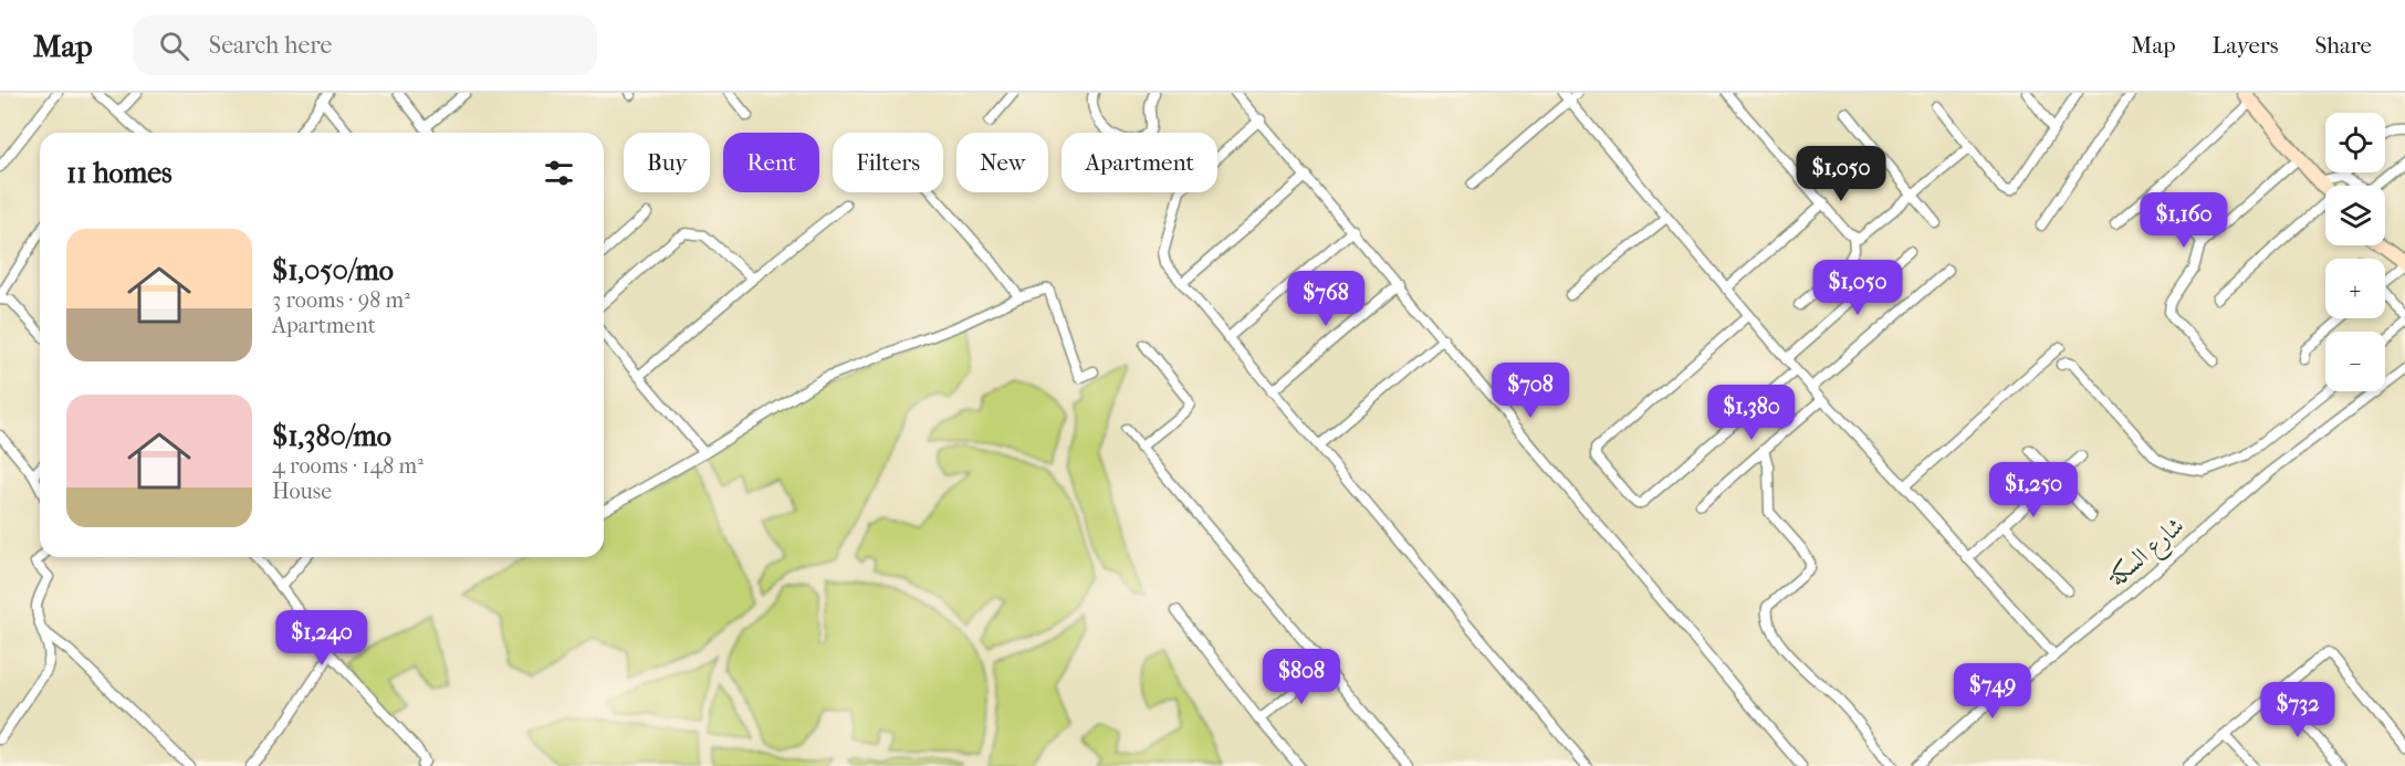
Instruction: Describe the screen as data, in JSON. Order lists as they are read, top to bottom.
{
  "streets": {
    "street": ["شارع السكة"]
  },
  "page": {
    "header": "Map",
    "search": "Search here",
    "nav": ["Map", "Layers", "Share"],
    "map_buttons": ["+", "−"],
    "chip": [
      "Buy",
      "Rent",
      "Filters",
      "New",
      "Apartment"
    ],
    "heading": "11 homes",
    "price": [
      "$1,050",
      "$1,160",
      "$1,050",
      "$768",
      "$708",
      "$1,380",
      "$1,250",
      "$1,240",
      "$808",
      "$749",
      "$732"
    ],
    "list": [
      {
        "name": "$1,050/mo",
        "note": "3 rooms · 98 m² · Apartment"
      },
      {
        "name": "$1,380/mo",
        "note": "4 rooms · 148 m² · House"
      }
    ]
  }
}
